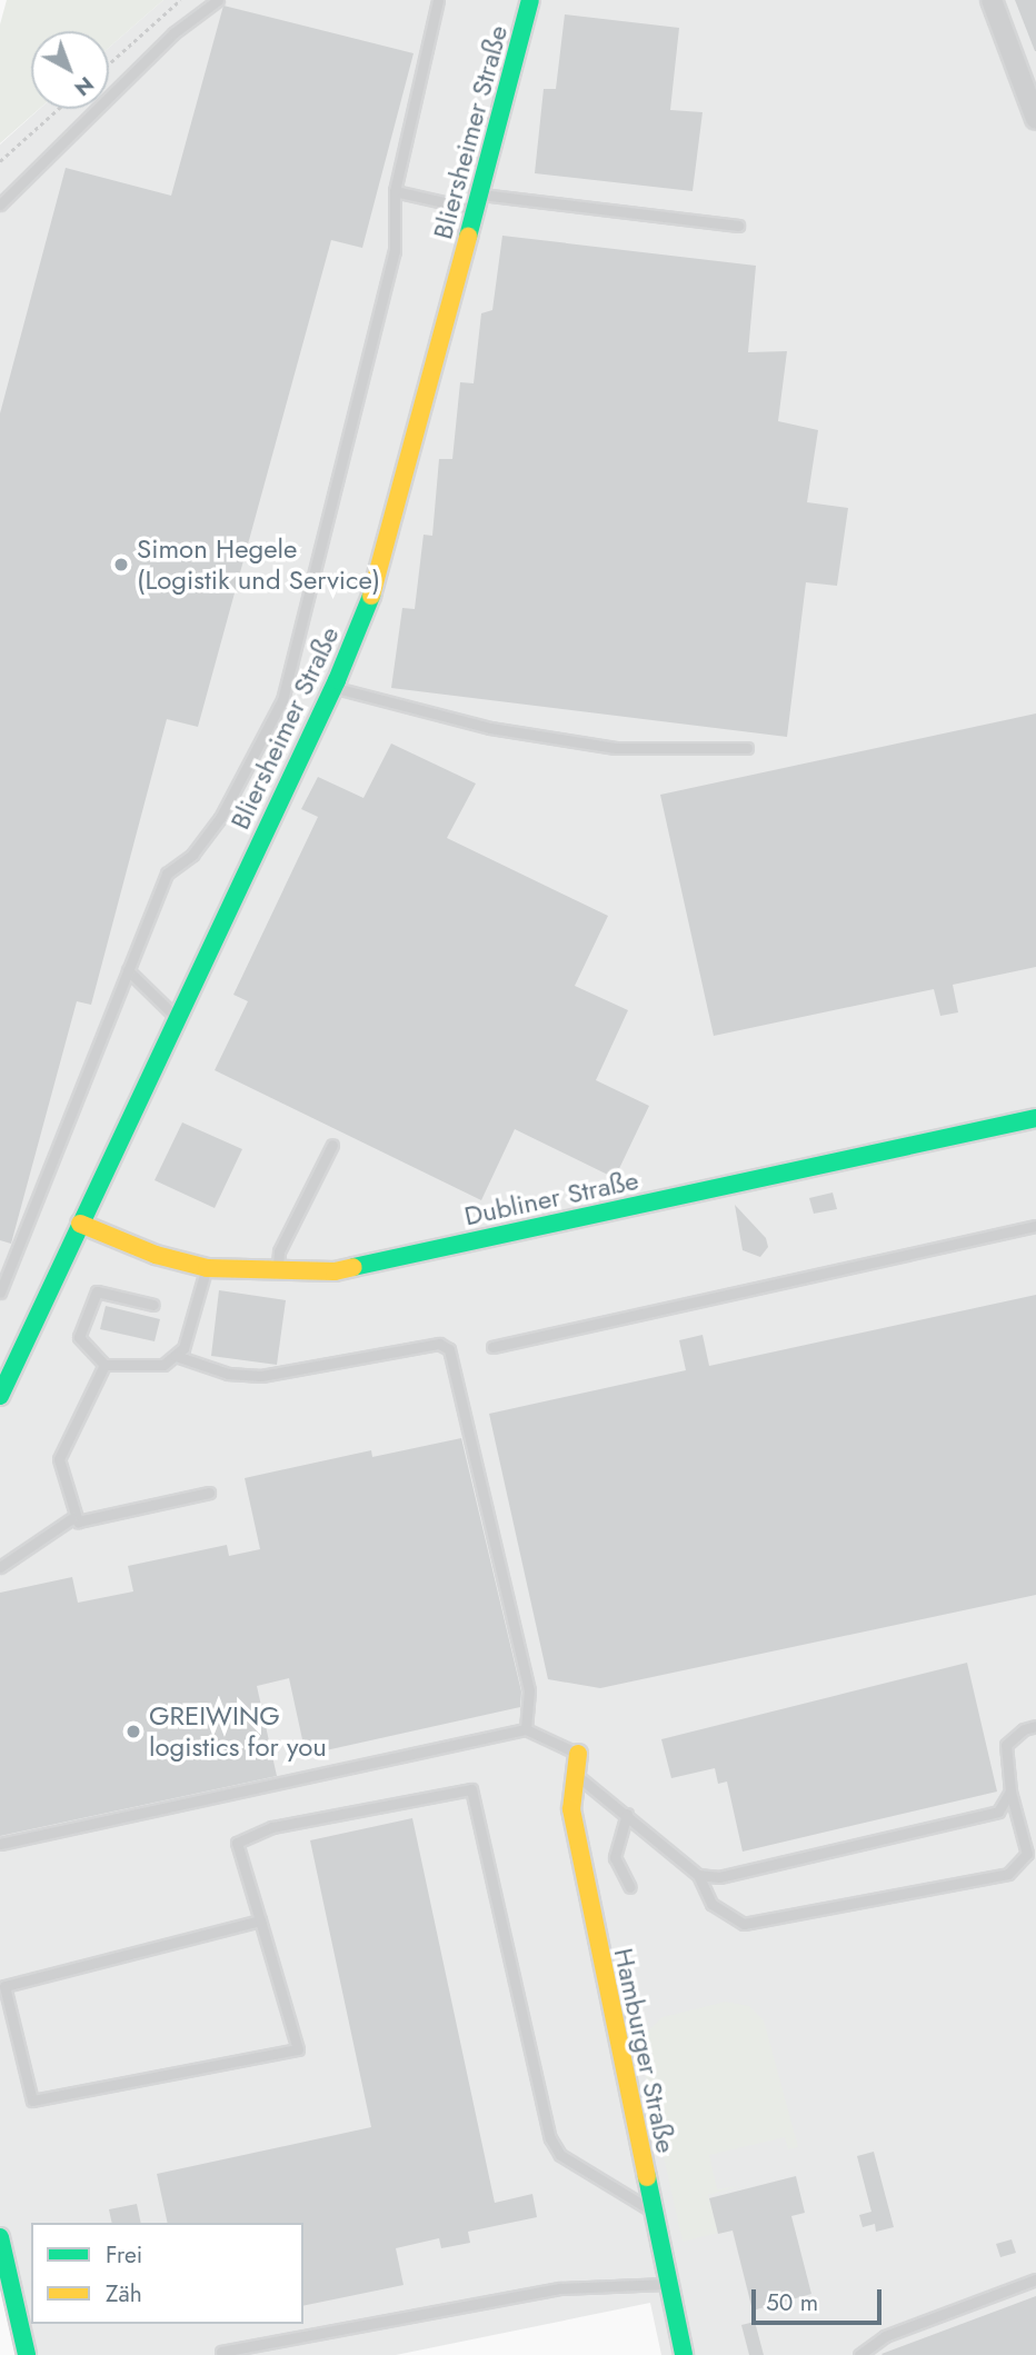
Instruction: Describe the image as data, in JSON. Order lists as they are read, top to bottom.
{
  "streets": {
    "street": ["Bliersheimer Straße", "Dubliner Straße", "Hamburger Straße"]
  },
  "crossings": [
    ["Bliersheimer Straße", "Dubliner Straße"]
  ],
  "places": ["Simon Hegele (Logistik und Service)", "GREIWING logistics for you"],
  "legend": ["Frei", "Zäh"],
  "scale_bar": "50 m",
  "north": "bottom right"
}
